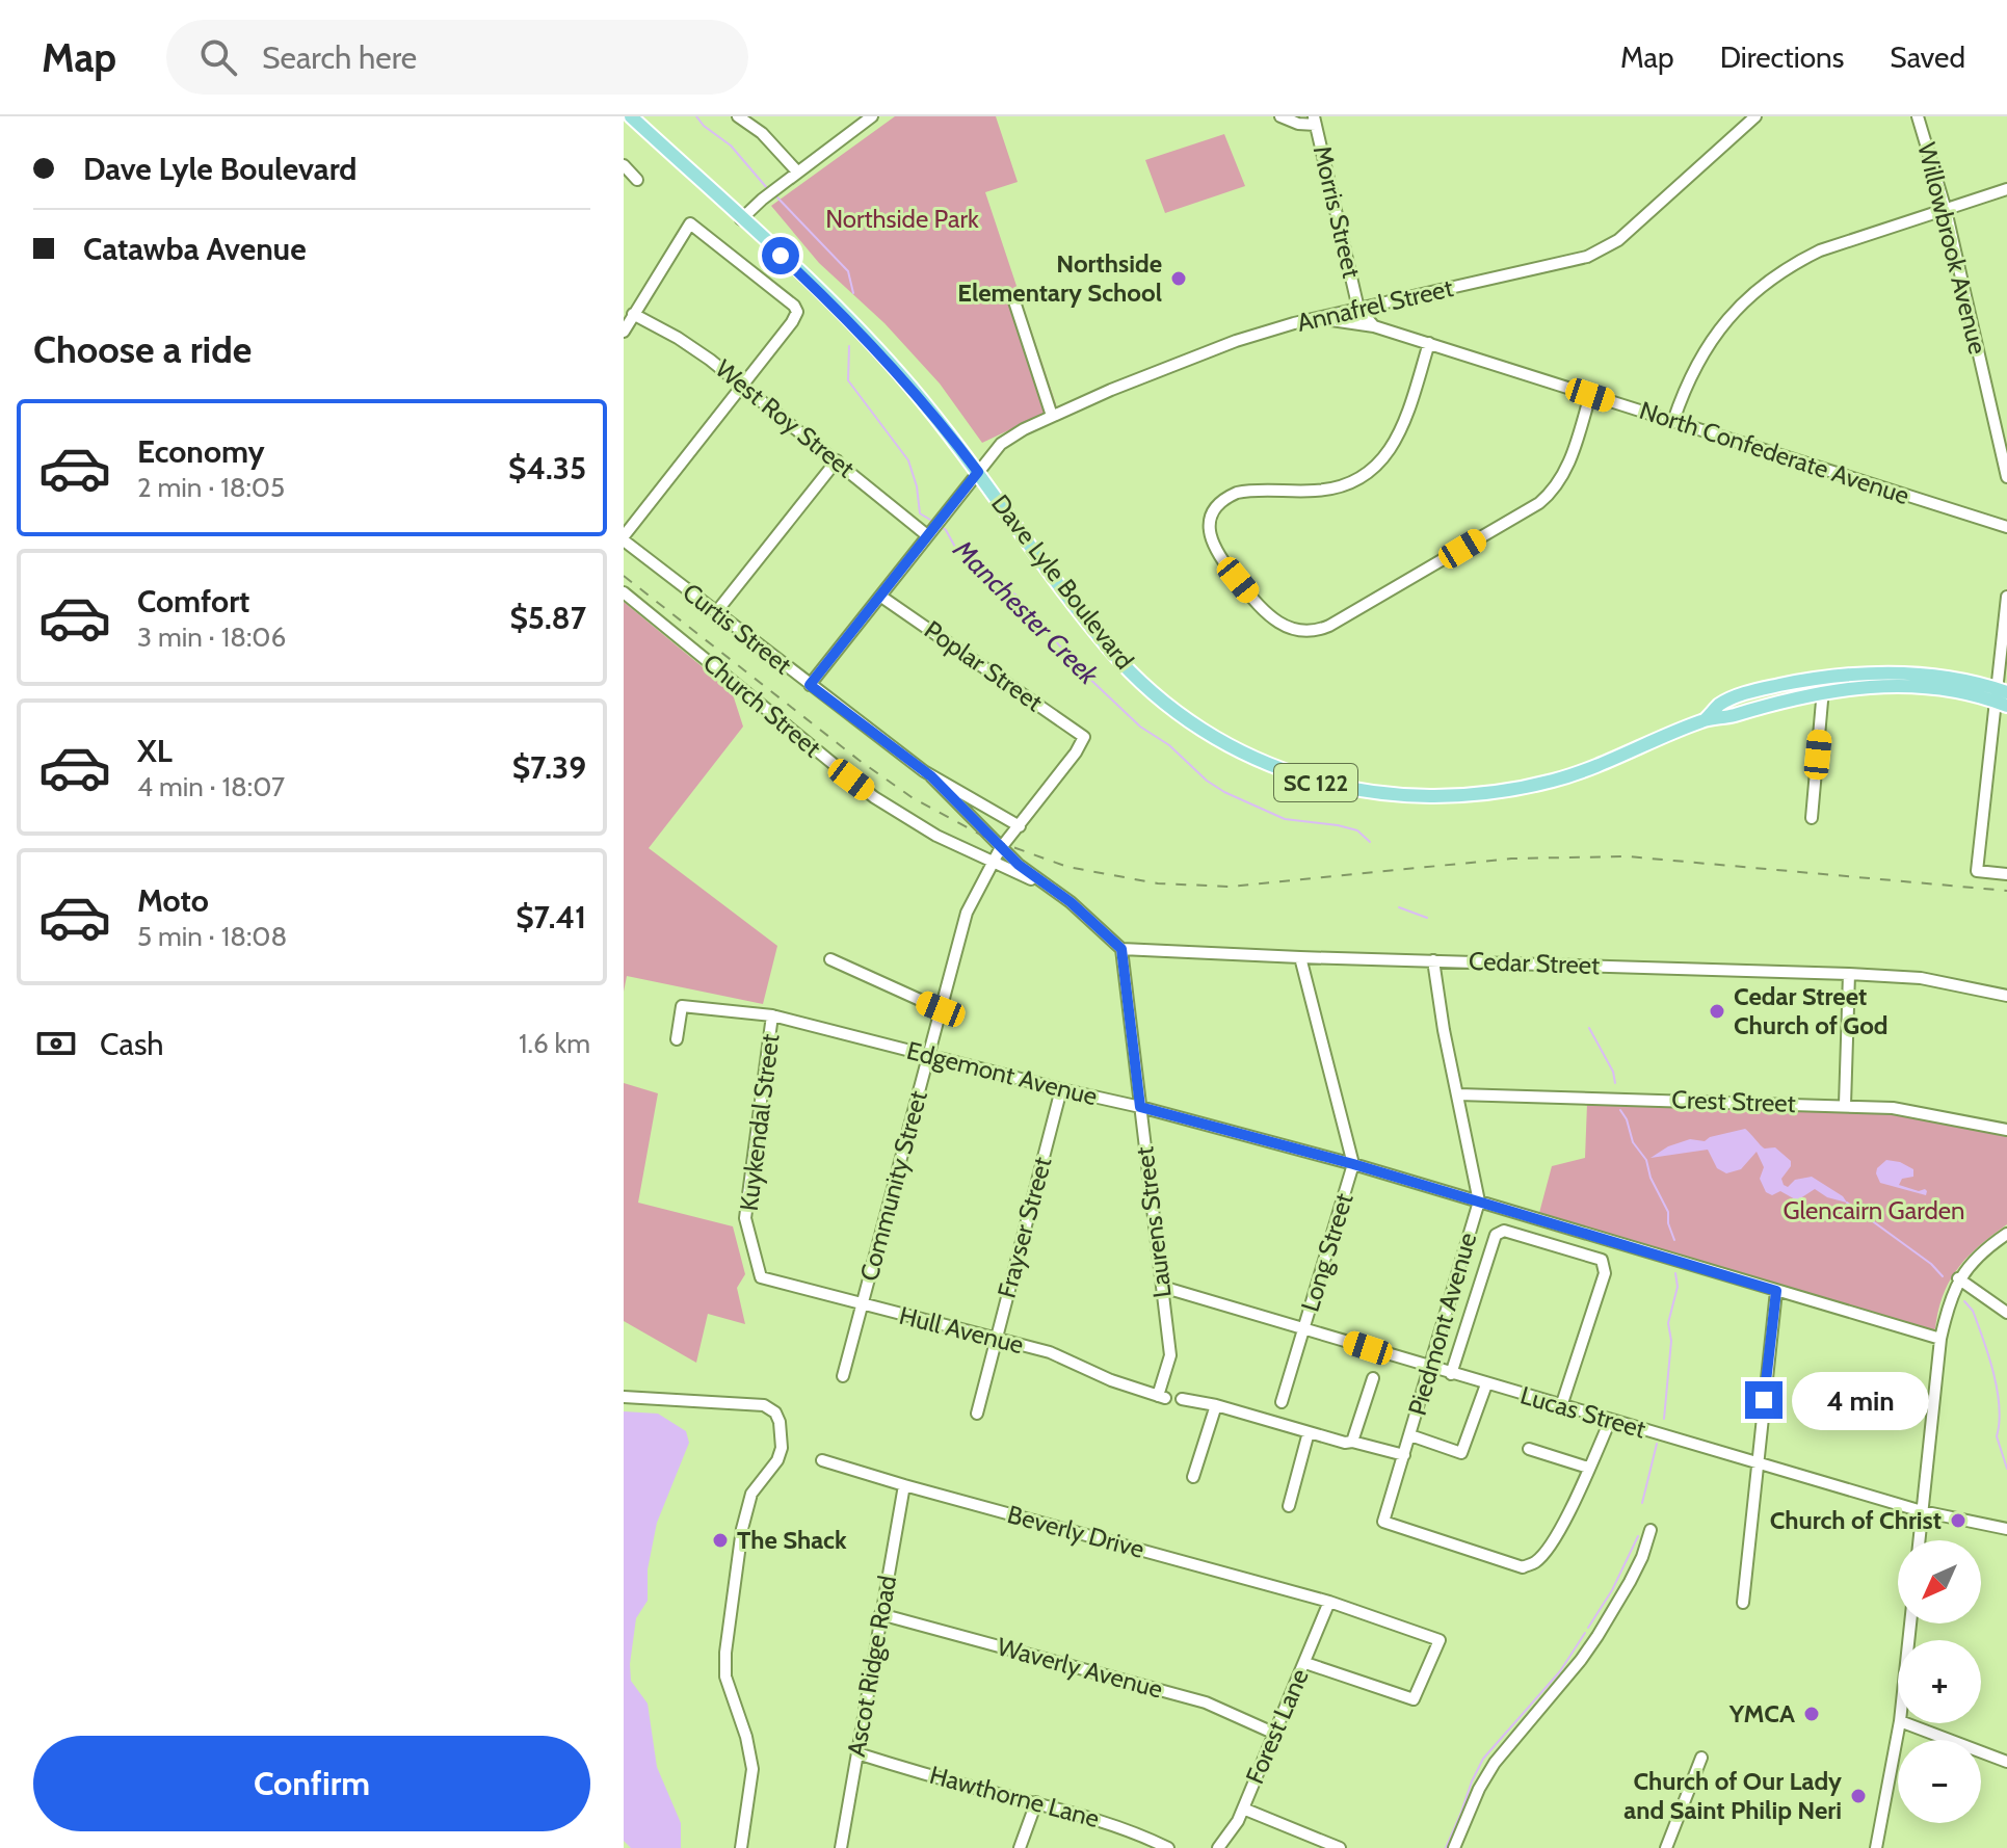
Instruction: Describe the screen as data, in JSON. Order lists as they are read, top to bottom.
{
  "streets": {
    "main road": ["Dave Lyle Boulevard", "SC 122"],
    "street": [
      "Morris Street",
      "Willowbrook Avenue",
      "Annafrel Street",
      "West Roy Street",
      "North Confederate Avenue",
      "Curtis Street",
      "Poplar Street",
      "Church Street",
      "Cedar Street",
      "Edgemont Avenue",
      "Crest Street",
      "Kuykendal Street",
      "Community Street",
      "Laurens Street",
      "Frayser Street",
      "Long Street",
      "Piedmont Avenue",
      "Hull Avenue",
      "Lucas Street",
      "Beverly Drive",
      "Ascot Ridge Road",
      "Waverly Avenue",
      "Forest Lane",
      "Hawthorne Lane"
    ]
  },
  "crossings": [
    ["Morris Street", "Annafrel Street"],
    ["Annafrel Street", "West Roy Street"],
    ["Annafrel Street", "North Confederate Avenue"],
    ["Annafrel Street", "Dave Lyle Boulevard"],
    ["Annafrel Street", "Curtis Street"],
    ["Annafrel Street", "Poplar Street"],
    ["Curtis Street", "Cedar Street"],
    ["Curtis Street", "Community Street"],
    ["Curtis Street", "Laurens Street"],
    ["Poplar Street", "Community Street"],
    ["Church Street", "Community Street"],
    ["Cedar Street", "Laurens Street"],
    ["Cedar Street", "Long Street"],
    ["Cedar Street", "Piedmont Avenue"],
    ["Edgemont Avenue", "Kuykendal Street"],
    ["Edgemont Avenue", "Community Street"],
    ["Edgemont Avenue", "Laurens Street"],
    ["Edgemont Avenue", "Frayser Street"],
    ["Edgemont Avenue", "Long Street"],
    ["Edgemont Avenue", "Piedmont Avenue"],
    ["Crest Street", "Piedmont Avenue"],
    ["Kuykendal Street", "Hull Avenue"],
    ["Community Street", "Hull Avenue"],
    ["Laurens Street", "Hull Avenue"],
    ["Laurens Street", "Lucas Street"],
    ["Frayser Street", "Hull Avenue"],
    ["Long Street", "Lucas Street"],
    ["Piedmont Avenue", "Lucas Street"],
    ["Beverly Drive", "Ascot Ridge Road"],
    ["Beverly Drive", "Forest Lane"],
    ["Ascot Ridge Road", "Waverly Avenue"],
    ["Ascot Ridge Road", "Hawthorne Lane"],
    ["Waverly Avenue", "Forest Lane"]
  ],
  "water": ["Manchester Creek"],
  "parks": ["Northside Park", "Glencairn Garden"],
  "places": [
    "Northside Elementary School",
    "Cedar Street Church of God",
    "Church of Christ",
    "The Shack",
    "YMCA",
    "Church of Our Lady and Saint Philip Neri"
  ],
  "north": "bottom left",
  "page": {
    "header": "Map",
    "search": "Search here",
    "nav": ["Map", "Directions", "Saved"],
    "banner": ["Dave Lyle Boulevard", "Catawba Avenue"],
    "heading": "Choose a ride",
    "list": [
      {
        "name": "Economy",
        "note": "2 min · 18:05",
        "value": "$4.35"
      },
      {
        "name": "Comfort",
        "note": "3 min · 18:06",
        "value": "$5.87"
      },
      {
        "name": "XL",
        "note": "4 min · 18:07",
        "value": "$7.39"
      },
      {
        "name": "Moto",
        "note": "5 min · 18:08",
        "value": "$7.41"
      }
    ],
    "pay": ["Cash", "1.6 km"],
    "bubble": "4 min",
    "map_buttons": ["+", "−"],
    "buttons": "Confirm"
  }
}
